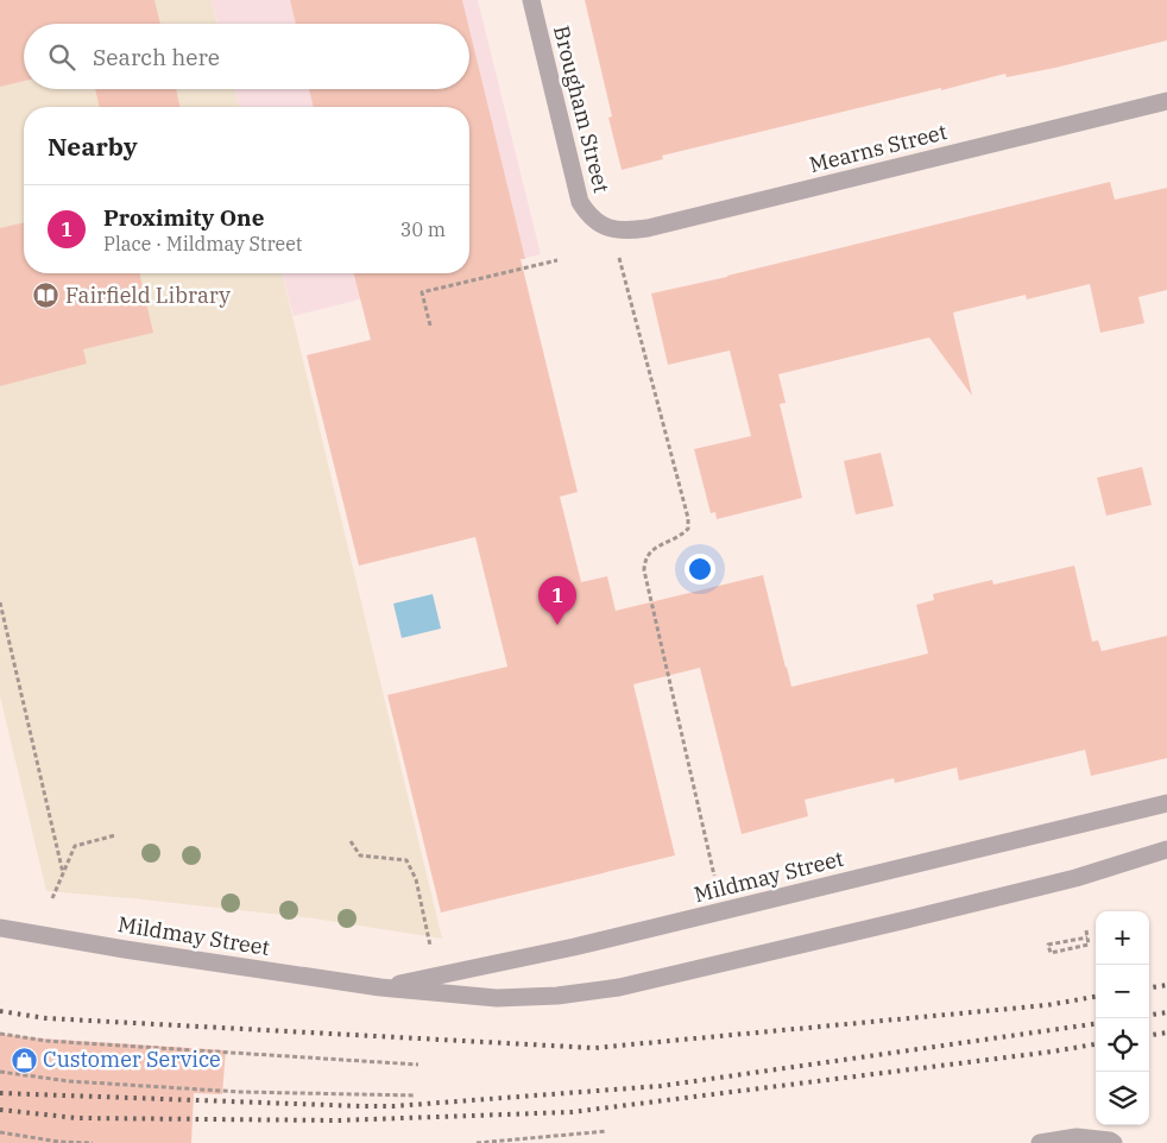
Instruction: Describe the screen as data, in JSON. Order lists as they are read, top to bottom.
{
  "streets": {
    "street": ["Brougham Street", "Mearns Street", "Mildmay Street"]
  },
  "crossings": [
    ["Brougham Street", "Mearns Street"]
  ],
  "places": {
    "library": ["Fairfield Library"],
    "shop": ["Customer Service"]
  },
  "page": {
    "search": "Search here",
    "heading": "Nearby",
    "list": [
      {
        "mark": "1",
        "name": "Proximity One",
        "note": "Place · Mildmay Street",
        "value": "30 m"
      }
    ],
    "pins": "1",
    "map_buttons": ["+", "−"]
  }
}
